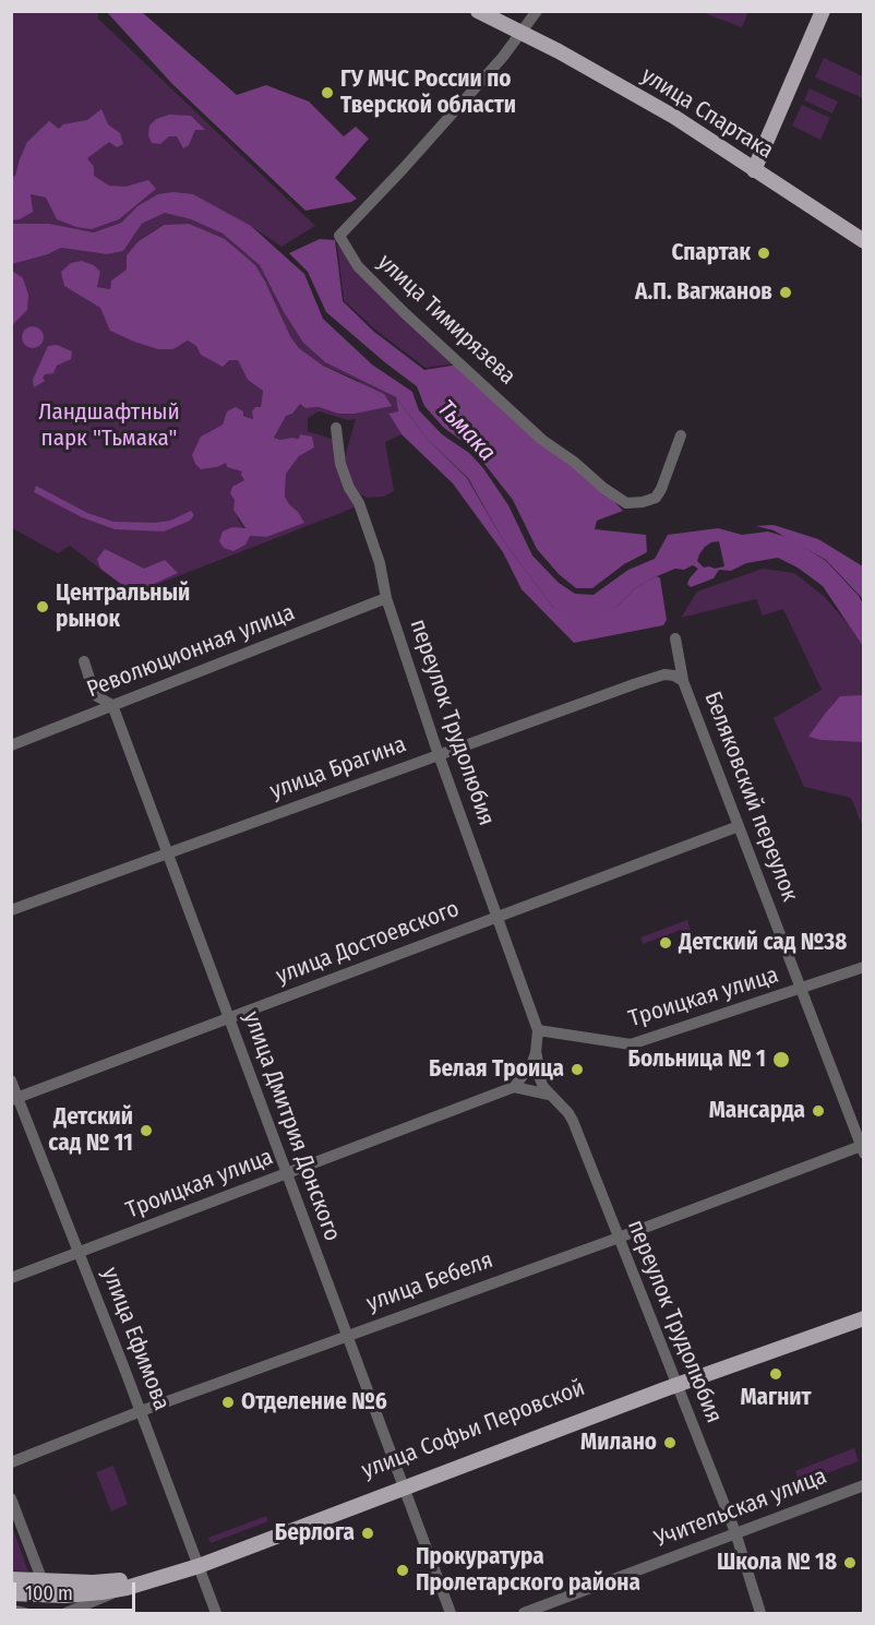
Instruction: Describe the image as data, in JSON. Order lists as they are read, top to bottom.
{
  "streets": {
    "main road": ["улица Спартака", "улица Софьи Перовской"],
    "street": [
      "улица Тимирязева",
      "Революционная улица",
      "переулок Трудолюбия",
      "улица Брагина",
      "Беляковский переулок",
      "улица Достоевского",
      "Троицкая улица",
      "улица Дмитрия Донского",
      "улица Бебеля",
      "улица Ефимова",
      "Учительская улица"
    ]
  },
  "crossings": [
    ["улица Спартака", "улица Тимирязева"],
    ["Революционная улица", "переулок Трудолюбия"],
    ["Революционная улица", "улица Дмитрия Донского"],
    ["переулок Трудолюбия", "улица Брагина"],
    ["переулок Трудолюбия", "улица Достоевского"],
    ["переулок Трудолюбия", "Троицкая улица"],
    ["переулок Трудолюбия", "улица Бебеля"],
    ["переулок Трудолюбия", "улица Софьи Перовской"],
    ["переулок Трудолюбия", "Учительская улица"],
    ["улица Брагина", "Беляковский переулок"],
    ["улица Брагина", "улица Дмитрия Донского"],
    ["Беляковский переулок", "улица Достоевского"],
    ["Беляковский переулок", "Троицкая улица"],
    ["Беляковский переулок", "улица Бебеля"],
    ["улица Достоевского", "улица Дмитрия Донского"],
    ["улица Достоевского", "улица Ефимова"],
    ["Троицкая улица", "улица Дмитрия Донского"],
    ["Троицкая улица", "улица Ефимова"],
    ["улица Дмитрия Донского", "улица Бебеля"],
    ["улица Дмитрия Донского", "улица Софьи Перовской"],
    ["улица Бебеля", "улица Ефимова"],
    ["улица Ефимова", "улица Софьи Перовской"]
  ],
  "water": ["Тьмака"],
  "parks": ["Ландшафтный парк \"Тьмака\""],
  "places": [
    "ГУ МЧС России по Тверской области",
    "Спартак",
    "А.П. Вагжанов",
    "Центральный рынок",
    "Детский сад №38",
    "Больница № 1",
    "Белая Троица",
    "Мансарда",
    "Детский сад № 11",
    "Магнит",
    "Отделение №6",
    "Милано",
    "Берлога",
    "Школа № 18",
    "Прокуратура Пролетарского района"
  ],
  "scale_bar": "100 m"
}
